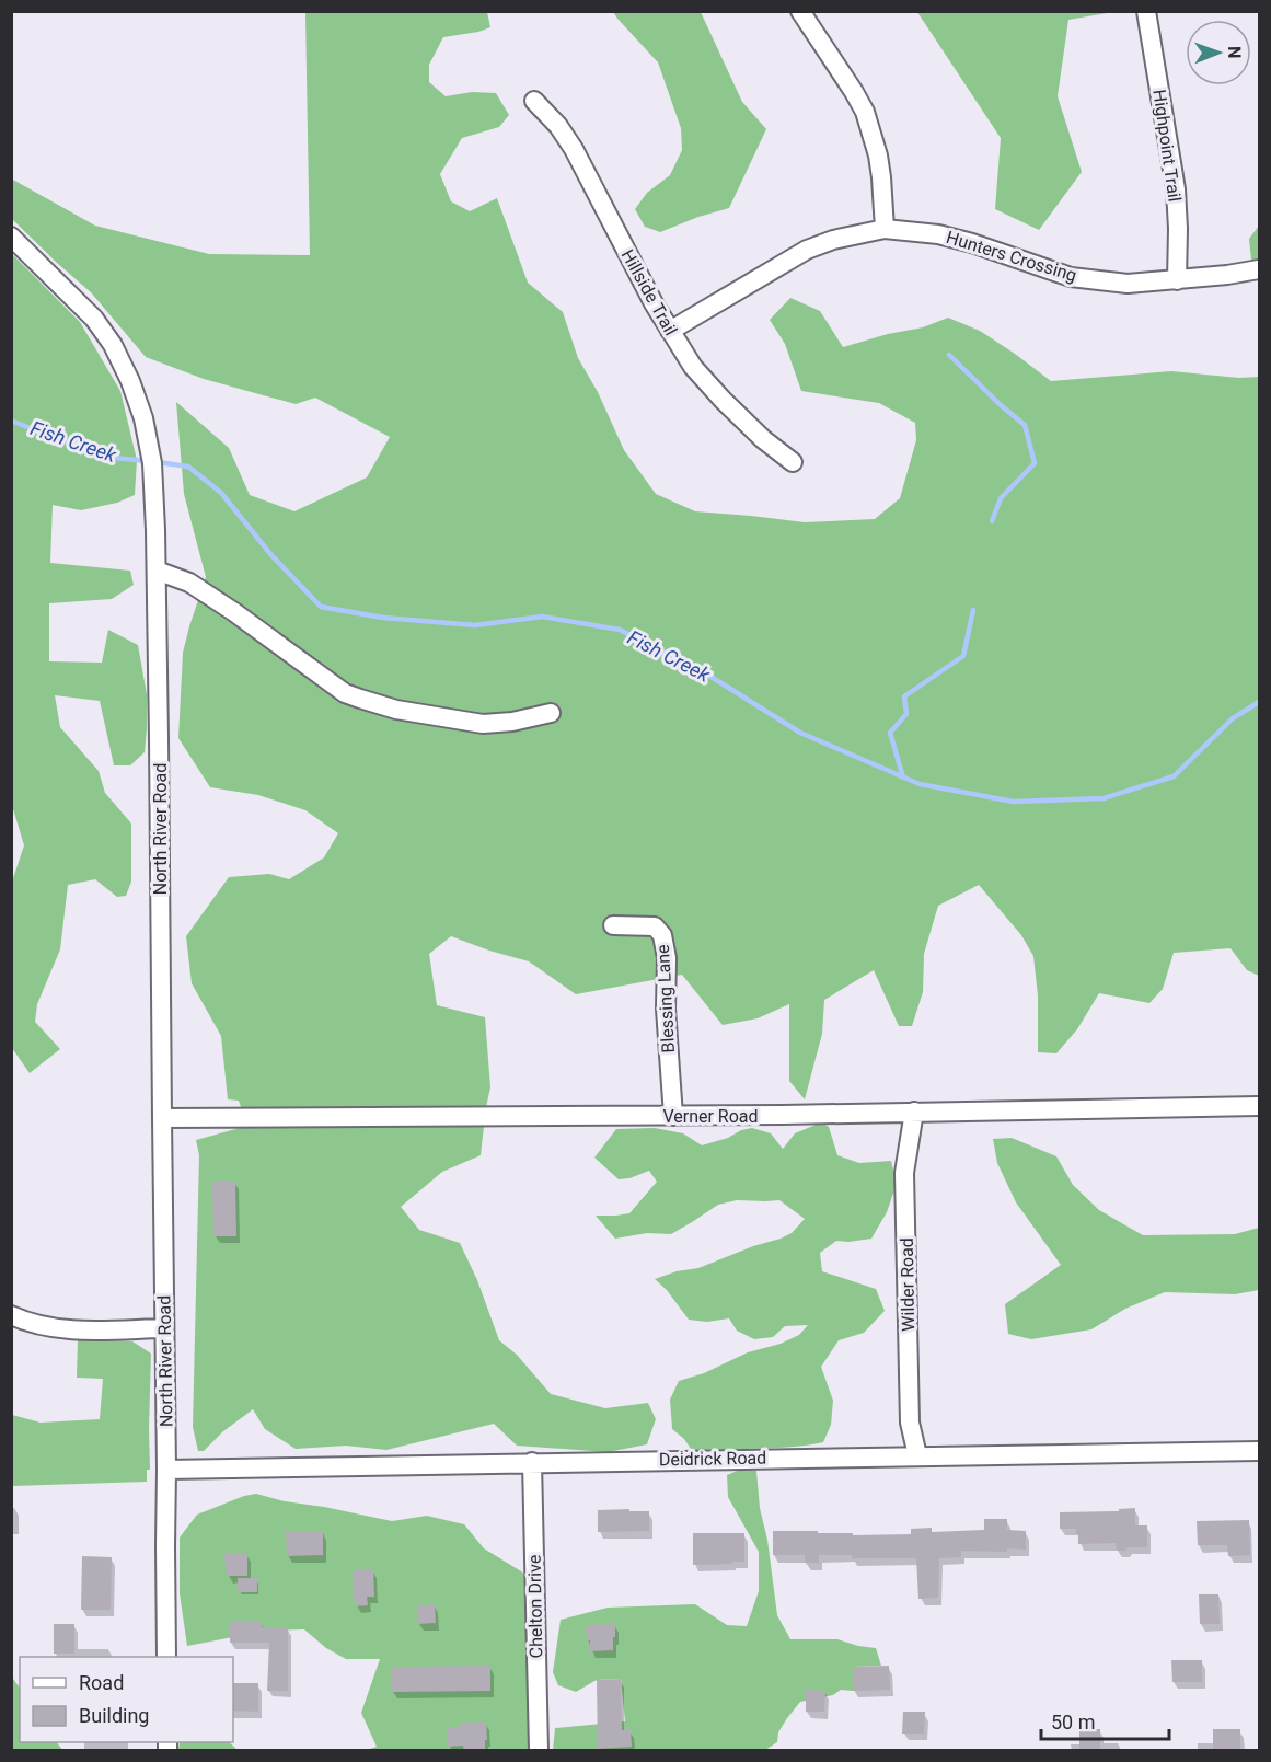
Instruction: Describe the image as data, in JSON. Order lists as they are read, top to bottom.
{
  "streets": {
    "street": [
      "Highpoint Trail",
      "Hunters Crossing",
      "Hillside Trail",
      "North River Road",
      "Blessing Lane",
      "Verner Road",
      "Wilder Road",
      "Deidrick Road",
      "Chelton Drive"
    ]
  },
  "crossings": [
    ["Highpoint Trail", "Hunters Crossing"],
    ["Hunters Crossing", "Hillside Trail"],
    ["North River Road", "Verner Road"],
    ["North River Road", "Deidrick Road"],
    ["Blessing Lane", "Verner Road"],
    ["Verner Road", "Wilder Road"],
    ["Wilder Road", "Deidrick Road"],
    ["Deidrick Road", "Chelton Drive"]
  ],
  "water": ["Fish Creek"],
  "legend": ["Road", "Building"],
  "scale_bar": "50 m",
  "north": "right"
}
